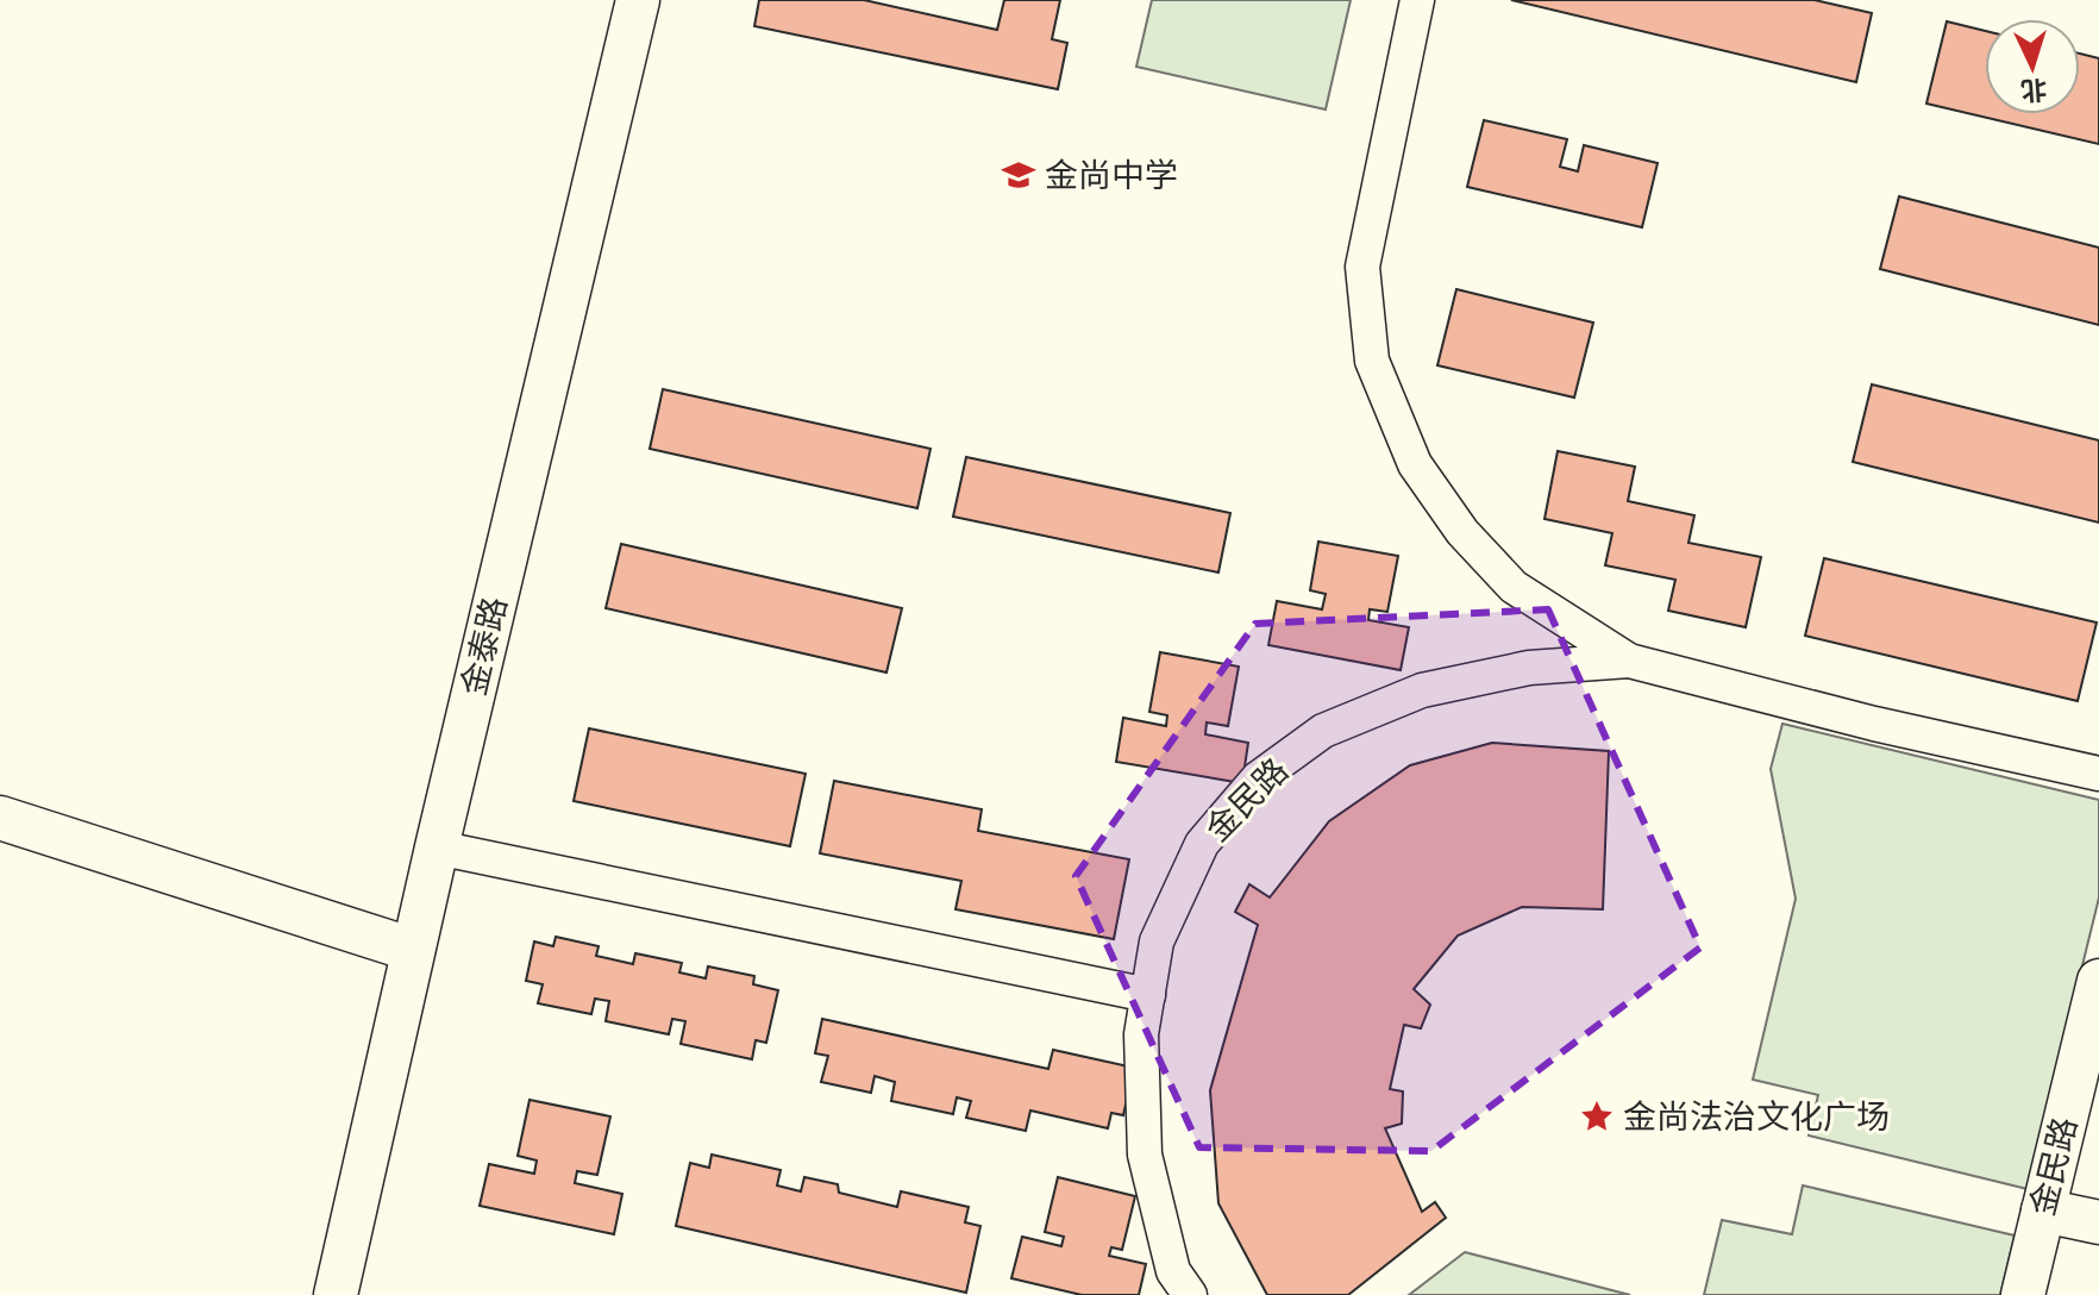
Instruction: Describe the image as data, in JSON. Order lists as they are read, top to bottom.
{
  "streets": {
    "street": ["金泰路", "金民路"]
  },
  "places": {
    "school or university": ["金尚中学"],
    "place": ["金尚法治文化广场"]
  },
  "north": "bottom"
}
